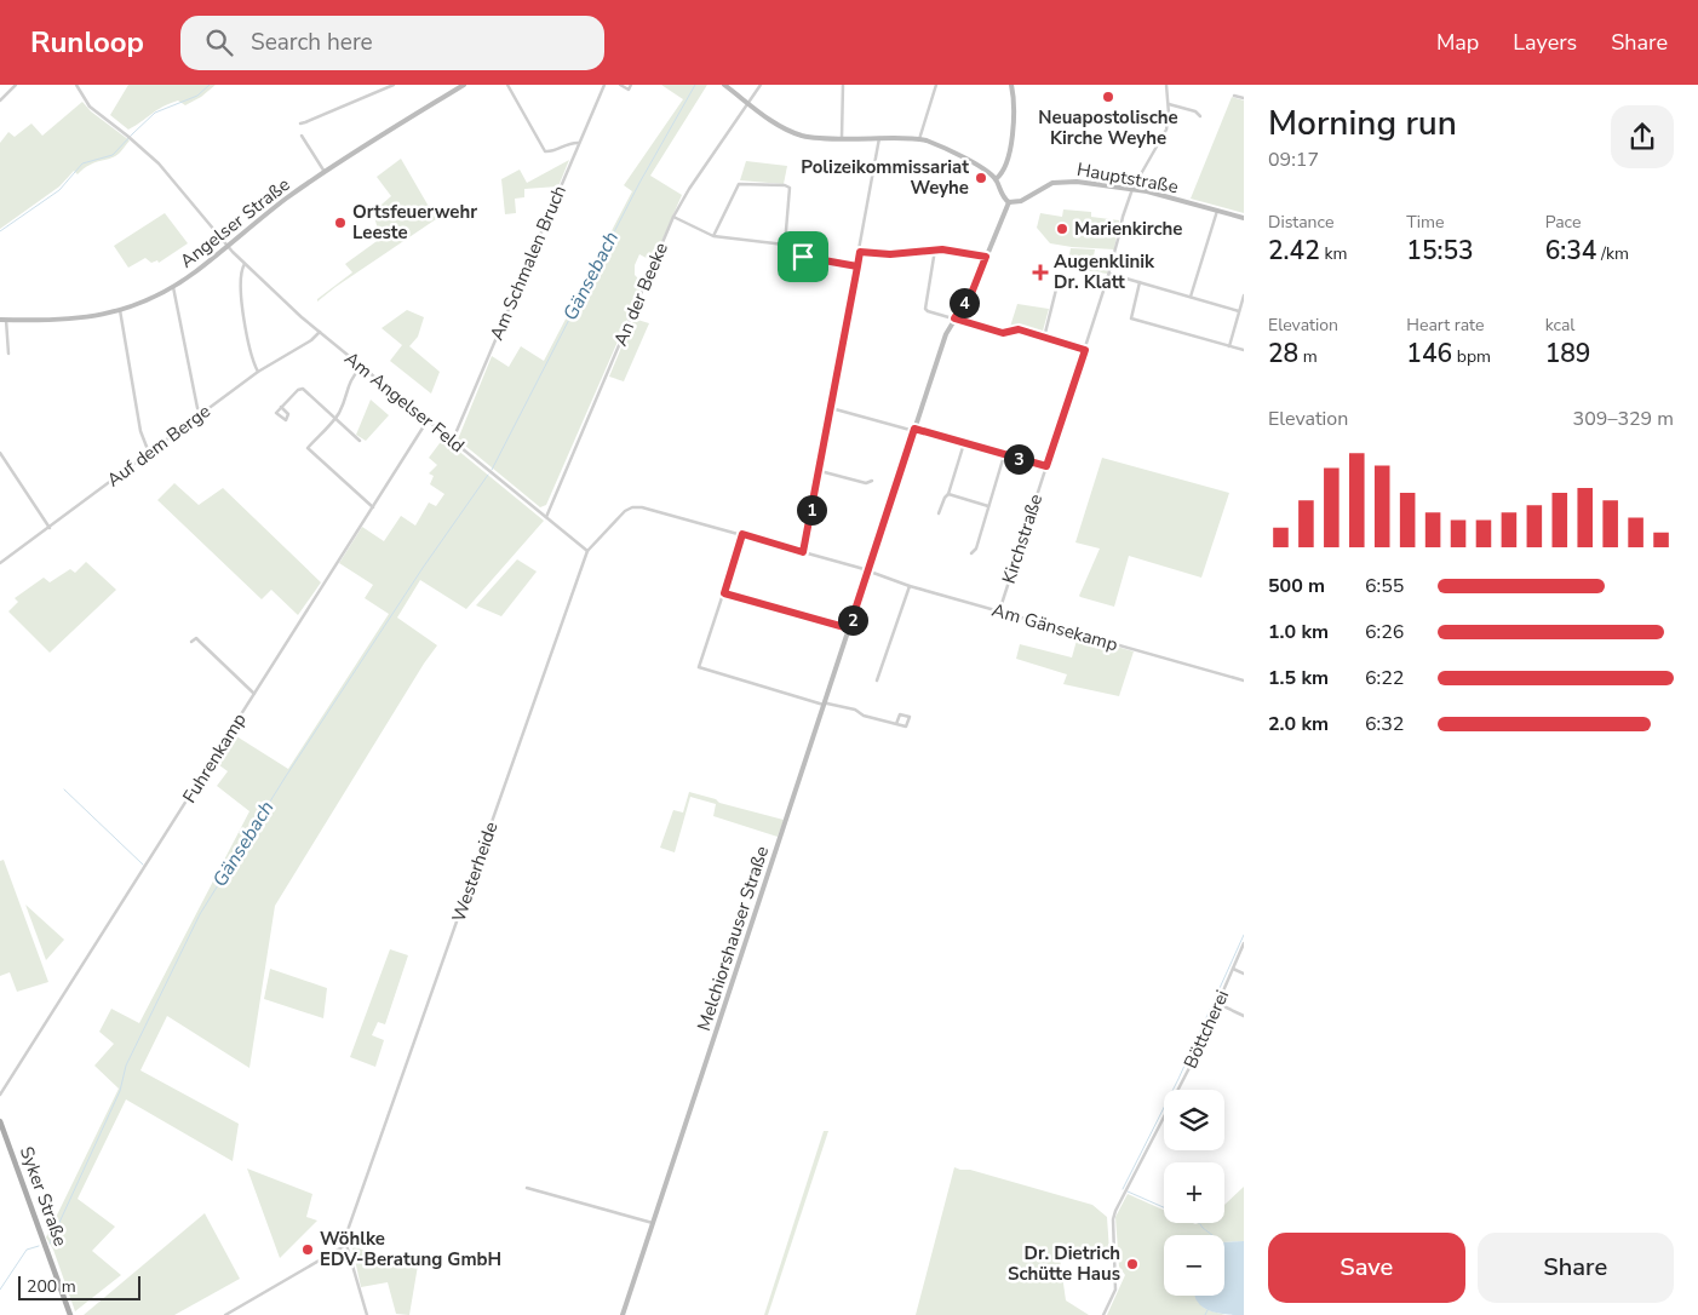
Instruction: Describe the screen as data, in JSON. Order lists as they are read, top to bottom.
{
  "streets": {
    "main road": ["Syker Straße"],
    "street": [
      "Hauptstraße",
      "Angelser Straße",
      "Am Schmalen Bruch",
      "An der Beeke",
      "Am Angelser Feld",
      "Auf dem Berge",
      "Kirchstraße",
      "Am Gänsekamp",
      "Fuhrenkamp",
      "Westerheide",
      "Melchiorshauser Straße",
      "Böttcherei"
    ]
  },
  "crossings": [
    ["Hauptstraße", "Kirchstraße"],
    ["Hauptstraße", "Melchiorshauser Straße"],
    ["Angelser Straße", "Am Angelser Feld"],
    ["Am Schmalen Bruch", "Am Angelser Feld"],
    ["An der Beeke", "Am Angelser Feld"],
    ["Am Angelser Feld", "Auf dem Berge"],
    ["Am Angelser Feld", "Fuhrenkamp"],
    ["Am Angelser Feld", "Westerheide"],
    ["Kirchstraße", "Am Gänsekamp"],
    ["Am Gänsekamp", "Westerheide"],
    ["Am Gänsekamp", "Melchiorshauser Straße"]
  ],
  "water": ["Gänsebach"],
  "places": {
    "other": [
      "Neuapostolische Kirche Weyhe",
      "Polizeikommissariat Weyhe",
      "Ortsfeuerwehr Leeste",
      "Marienkirche",
      "Wöhlke EDV-Beratung GmbH",
      "Dr. Dietrich Schütte Haus"
    ],
    "health": ["Augenklinik Dr. Klatt"]
  },
  "scale_bar": "200 m",
  "page": {
    "header": "Runloop",
    "search": "Search here",
    "nav": ["Map", "Layers", "Share"],
    "heading": ["Morning run", "09:17"],
    "stats": [
      ["Distance", "2.42 km"],
      ["Time", "15:53"],
      ["Pace", "6:34 /km"],
      ["Elevation", "28 m"],
      ["Heart rate", "146 bpm"],
      ["kcal", "189"]
    ],
    "pins": [
      "4",
      "3",
      "1",
      "2"
    ],
    "chart": ["Elevation", "309–329 m"],
    "list": [
      {
        "name": "500 m",
        "note": "6:55"
      },
      {
        "name": "1.0 km",
        "note": "6:26"
      },
      {
        "name": "1.5 km",
        "note": "6:22"
      },
      {
        "name": "2.0 km",
        "note": "6:32"
      }
    ],
    "map_buttons": ["+", "−"],
    "buttons": ["Save", "Share"],
    "scale": "200 m"
  }
}
